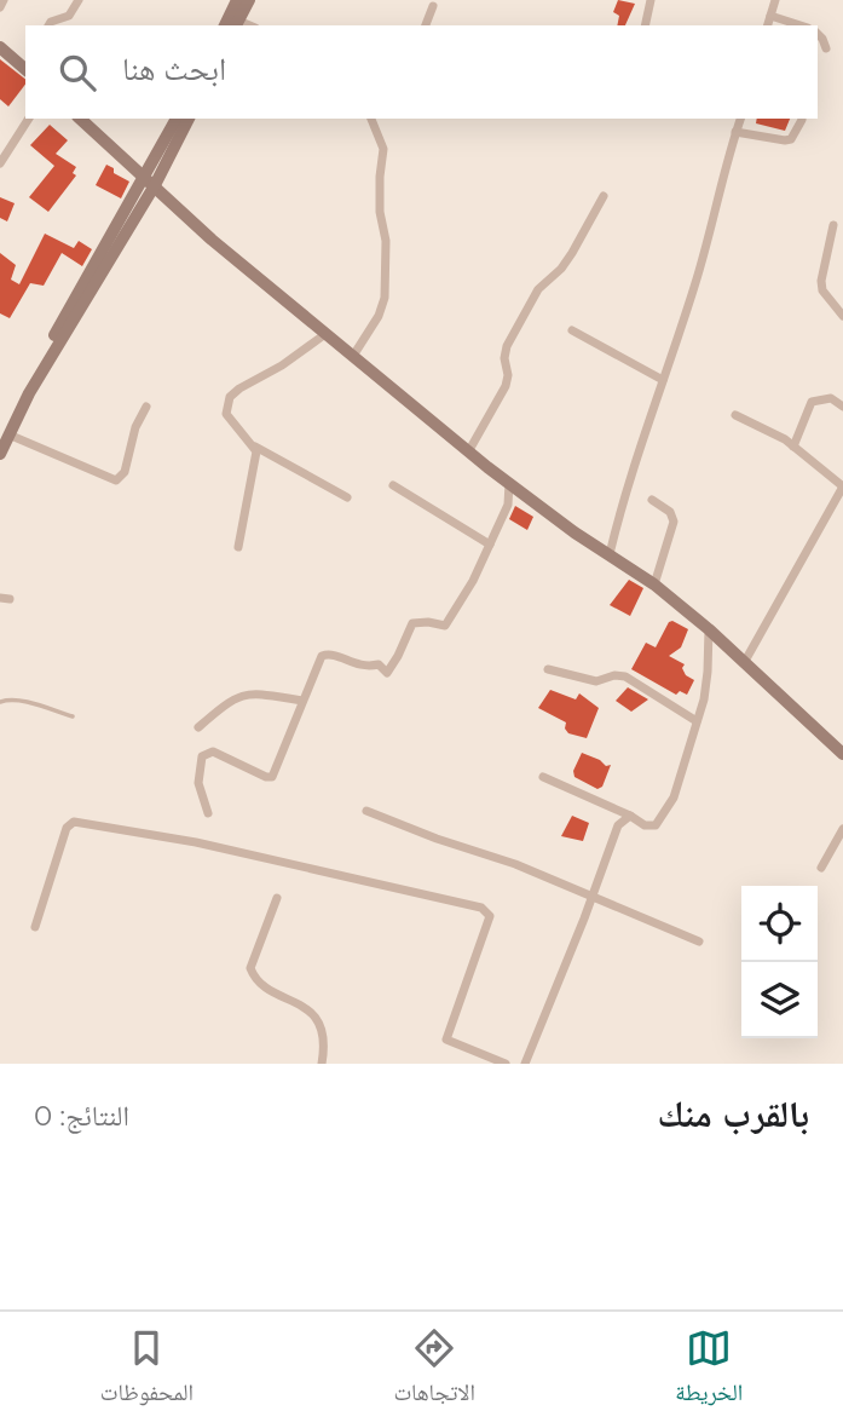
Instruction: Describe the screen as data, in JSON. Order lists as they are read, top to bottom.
{
  "page": {
    "search": "ابحث هنا",
    "heading": ["بالقرب منك", "النتائج: 0"],
    "nav": ["الخريطة", "الاتجاهات", "المحفوظات"]
  }
}
